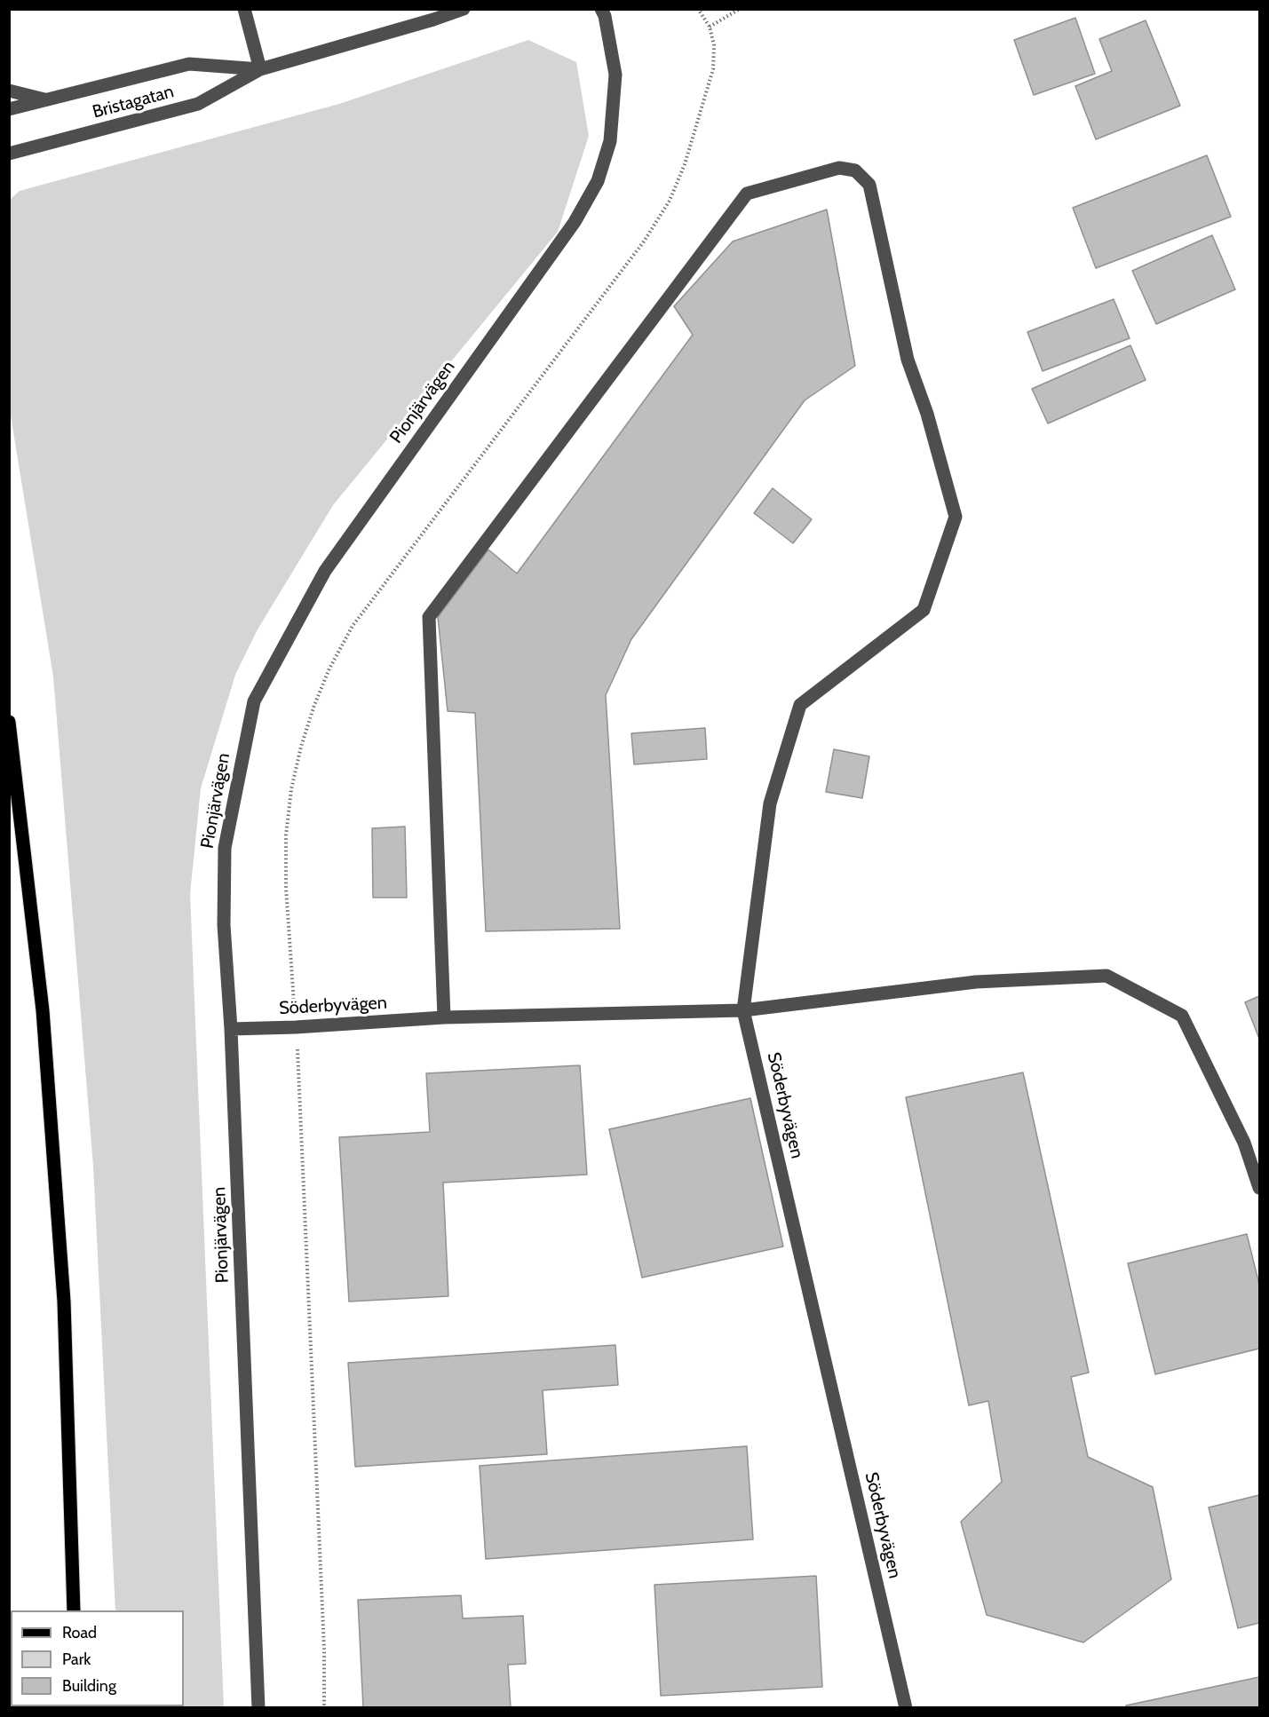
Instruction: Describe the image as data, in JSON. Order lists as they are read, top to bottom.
{
  "streets": {
    "street": ["Bristagatan", "Pionjärvägen", "Söderbyvägen"]
  },
  "crossings": [
    ["Pionjärvägen", "Söderbyvägen"]
  ],
  "legend": ["Road", "Park", "Building"]
}
